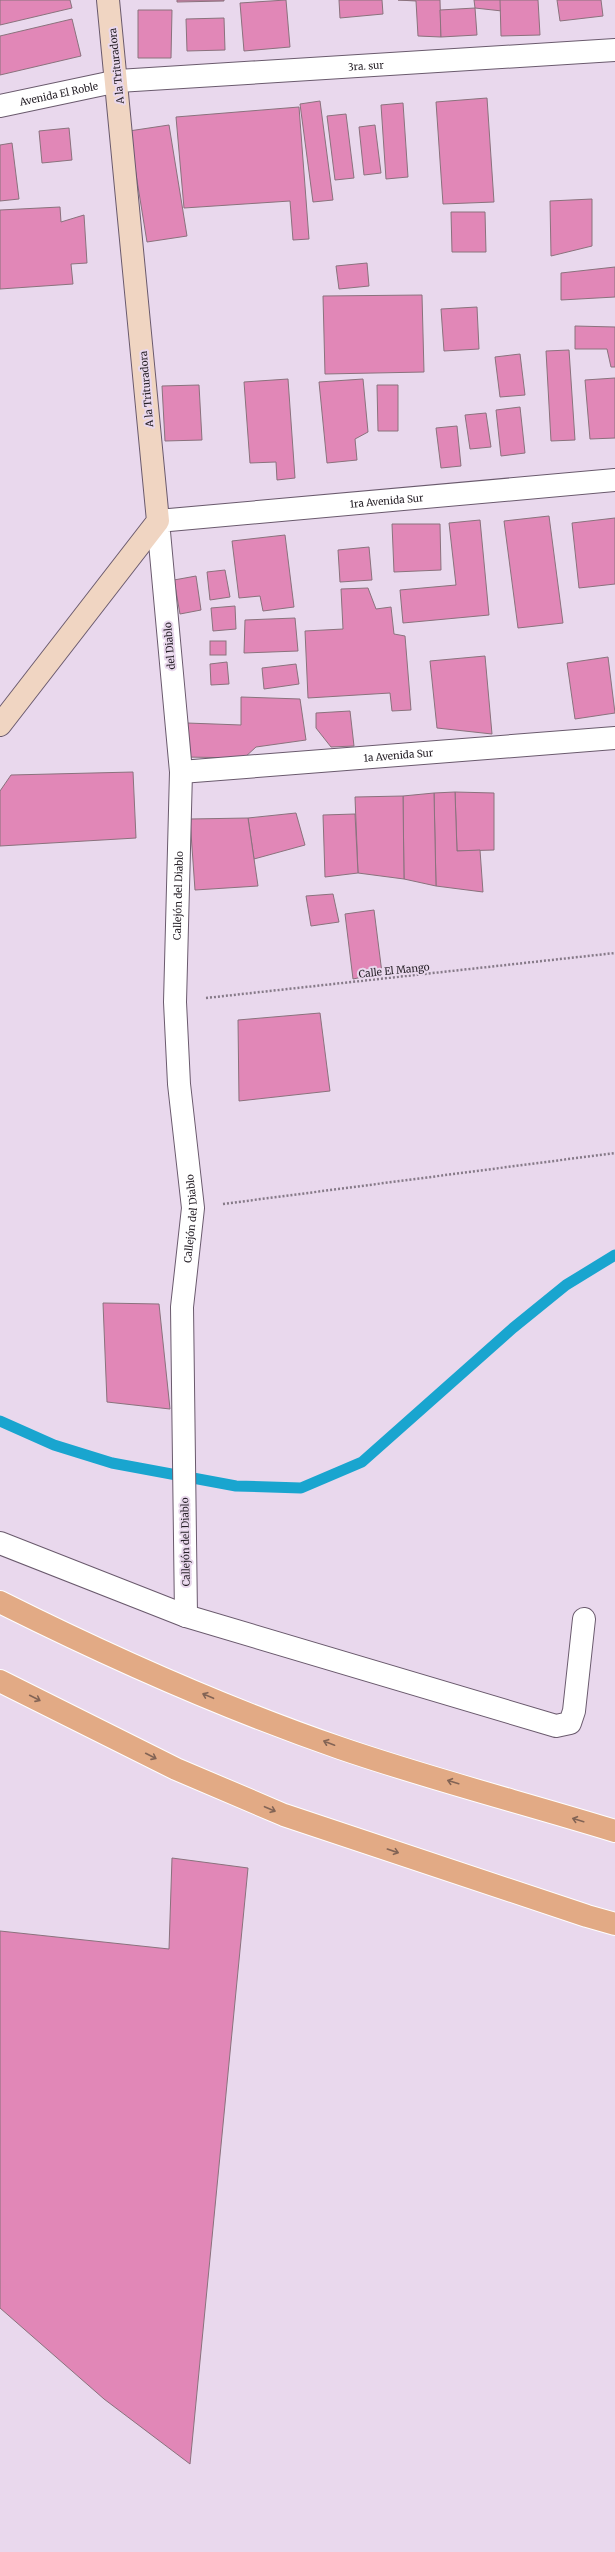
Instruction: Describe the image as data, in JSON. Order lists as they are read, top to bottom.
{
  "streets": {
    "street": [
      "3ra. sur",
      "A la Trituradora",
      "Avenida El Roble",
      "1ra Avenida Sur",
      "del Diablo",
      "1a Avenida Sur",
      "Callejón del Diablo"
    ],
    "path": ["Calle El Mango"]
  },
  "crossings": [
    ["3ra. sur", "A la Trituradora"],
    ["3ra. sur", "Avenida El Roble"],
    ["A la Trituradora", "Avenida El Roble"],
    ["A la Trituradora", "1ra Avenida Sur"],
    ["A la Trituradora", "del Diablo"],
    ["1ra Avenida Sur", "del Diablo"],
    ["del Diablo", "1a Avenida Sur"],
    ["del Diablo", "Callejón del Diablo"],
    ["1a Avenida Sur", "Callejón del Diablo"],
    ["Callejón del Diablo", "Calle El Mango"]
  ]
}
